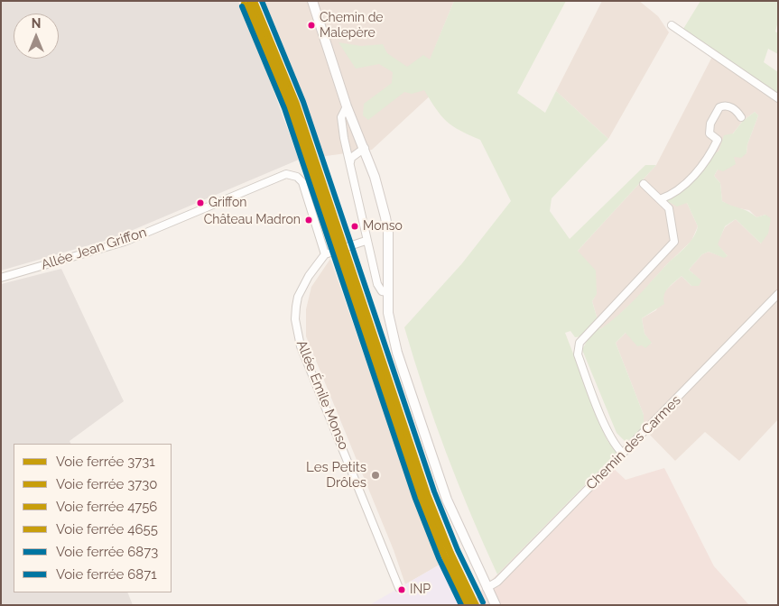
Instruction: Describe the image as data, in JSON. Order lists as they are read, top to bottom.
{
  "streets": {
    "street": ["Allée Jean Griffon", "Allée Émile Monso", "Chemin des Carmes"]
  },
  "crossings": [
    ["Allée Jean Griffon", "Allée Émile Monso"]
  ],
  "places": [
    "Chemin de Malepère",
    "Griffon",
    "Château Madron",
    "Monso",
    "Les Petits Drôles",
    "INP"
  ],
  "lines": [
    "rail line 3731",
    "rail line 3730",
    "rail line 6873",
    "rail line 4756",
    "rail line 4655",
    "rail line 6871"
  ],
  "legend": [
    "Voie ferrée 3731",
    "Voie ferrée 3730",
    "Voie ferrée 4756",
    "Voie ferrée 4655",
    "Voie ferrée 6873",
    "Voie ferrée 6871"
  ],
  "north": "top"
}
